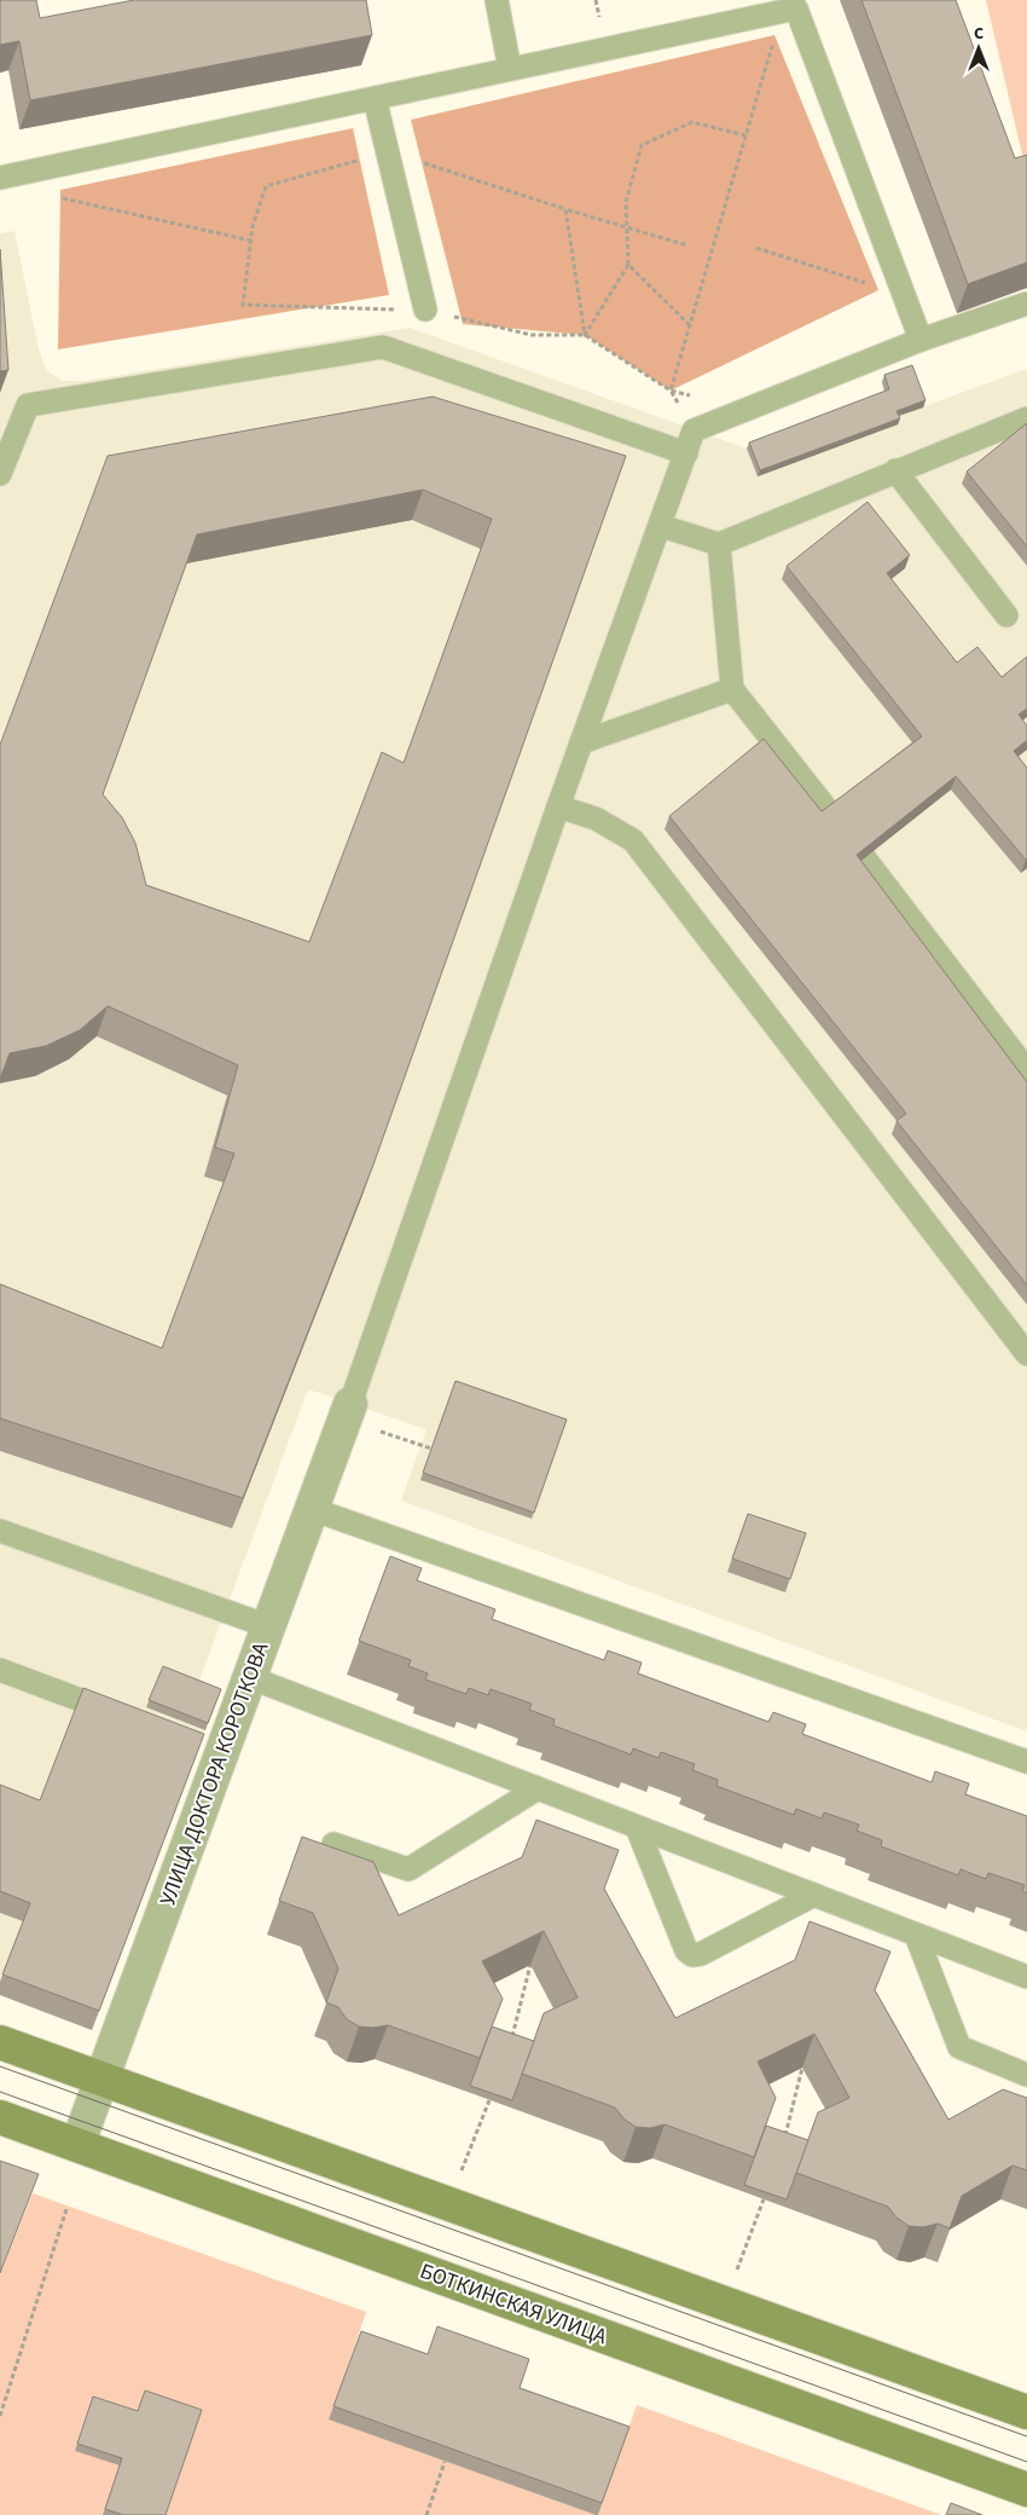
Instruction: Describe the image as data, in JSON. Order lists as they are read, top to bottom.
{
  "streets": {
    "main road": ["БОТКИНСКАЯ УЛИЦА"],
    "street": ["УЛИЦА ДОКТОРА КОРОТКОВА"]
  },
  "crossings": [
    ["УЛИЦА ДОКТОРА КОРОТКОВА", "БОТКИНСКАЯ УЛИЦА"]
  ],
  "north": "top"
}
